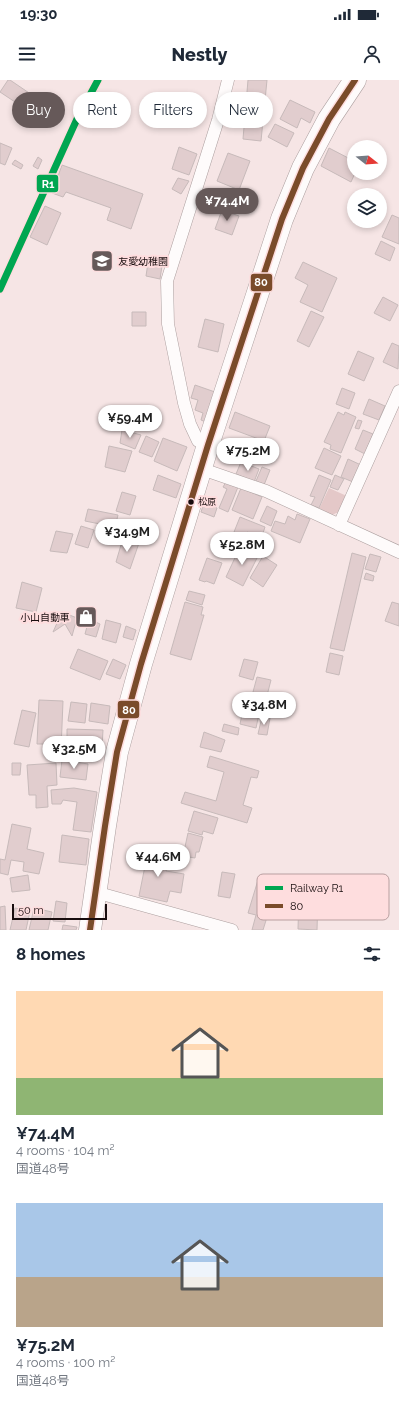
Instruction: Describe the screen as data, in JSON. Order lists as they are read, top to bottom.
{
  "places": {
    "school or university": ["友愛幼稚園"],
    "other": ["松原"],
    "shop": ["小山自動車"]
  },
  "lines": ["rail line R1", "transit line 80"],
  "legend": ["Railway R1", "80"],
  "scale_bar": "50 m",
  "north": "right",
  "page": {
    "status": "19:30",
    "header": "Nestly",
    "chip": [
      "Buy",
      "Rent",
      "Filters",
      "New"
    ],
    "price": [
      "¥74.4M",
      "¥59.4M",
      "¥75.2M",
      "¥34.9M",
      "¥52.8M",
      "¥34.8M",
      "¥32.5M",
      "¥44.6M"
    ],
    "scale": "50 m",
    "heading": "8 homes",
    "list": [
      {
        "name": "¥74.4M",
        "note": "4 rooms · 104 m² · 国道48号"
      },
      {
        "name": "¥75.2M",
        "note": "4 rooms · 100 m² · 国道48号"
      }
    ]
  }
}
